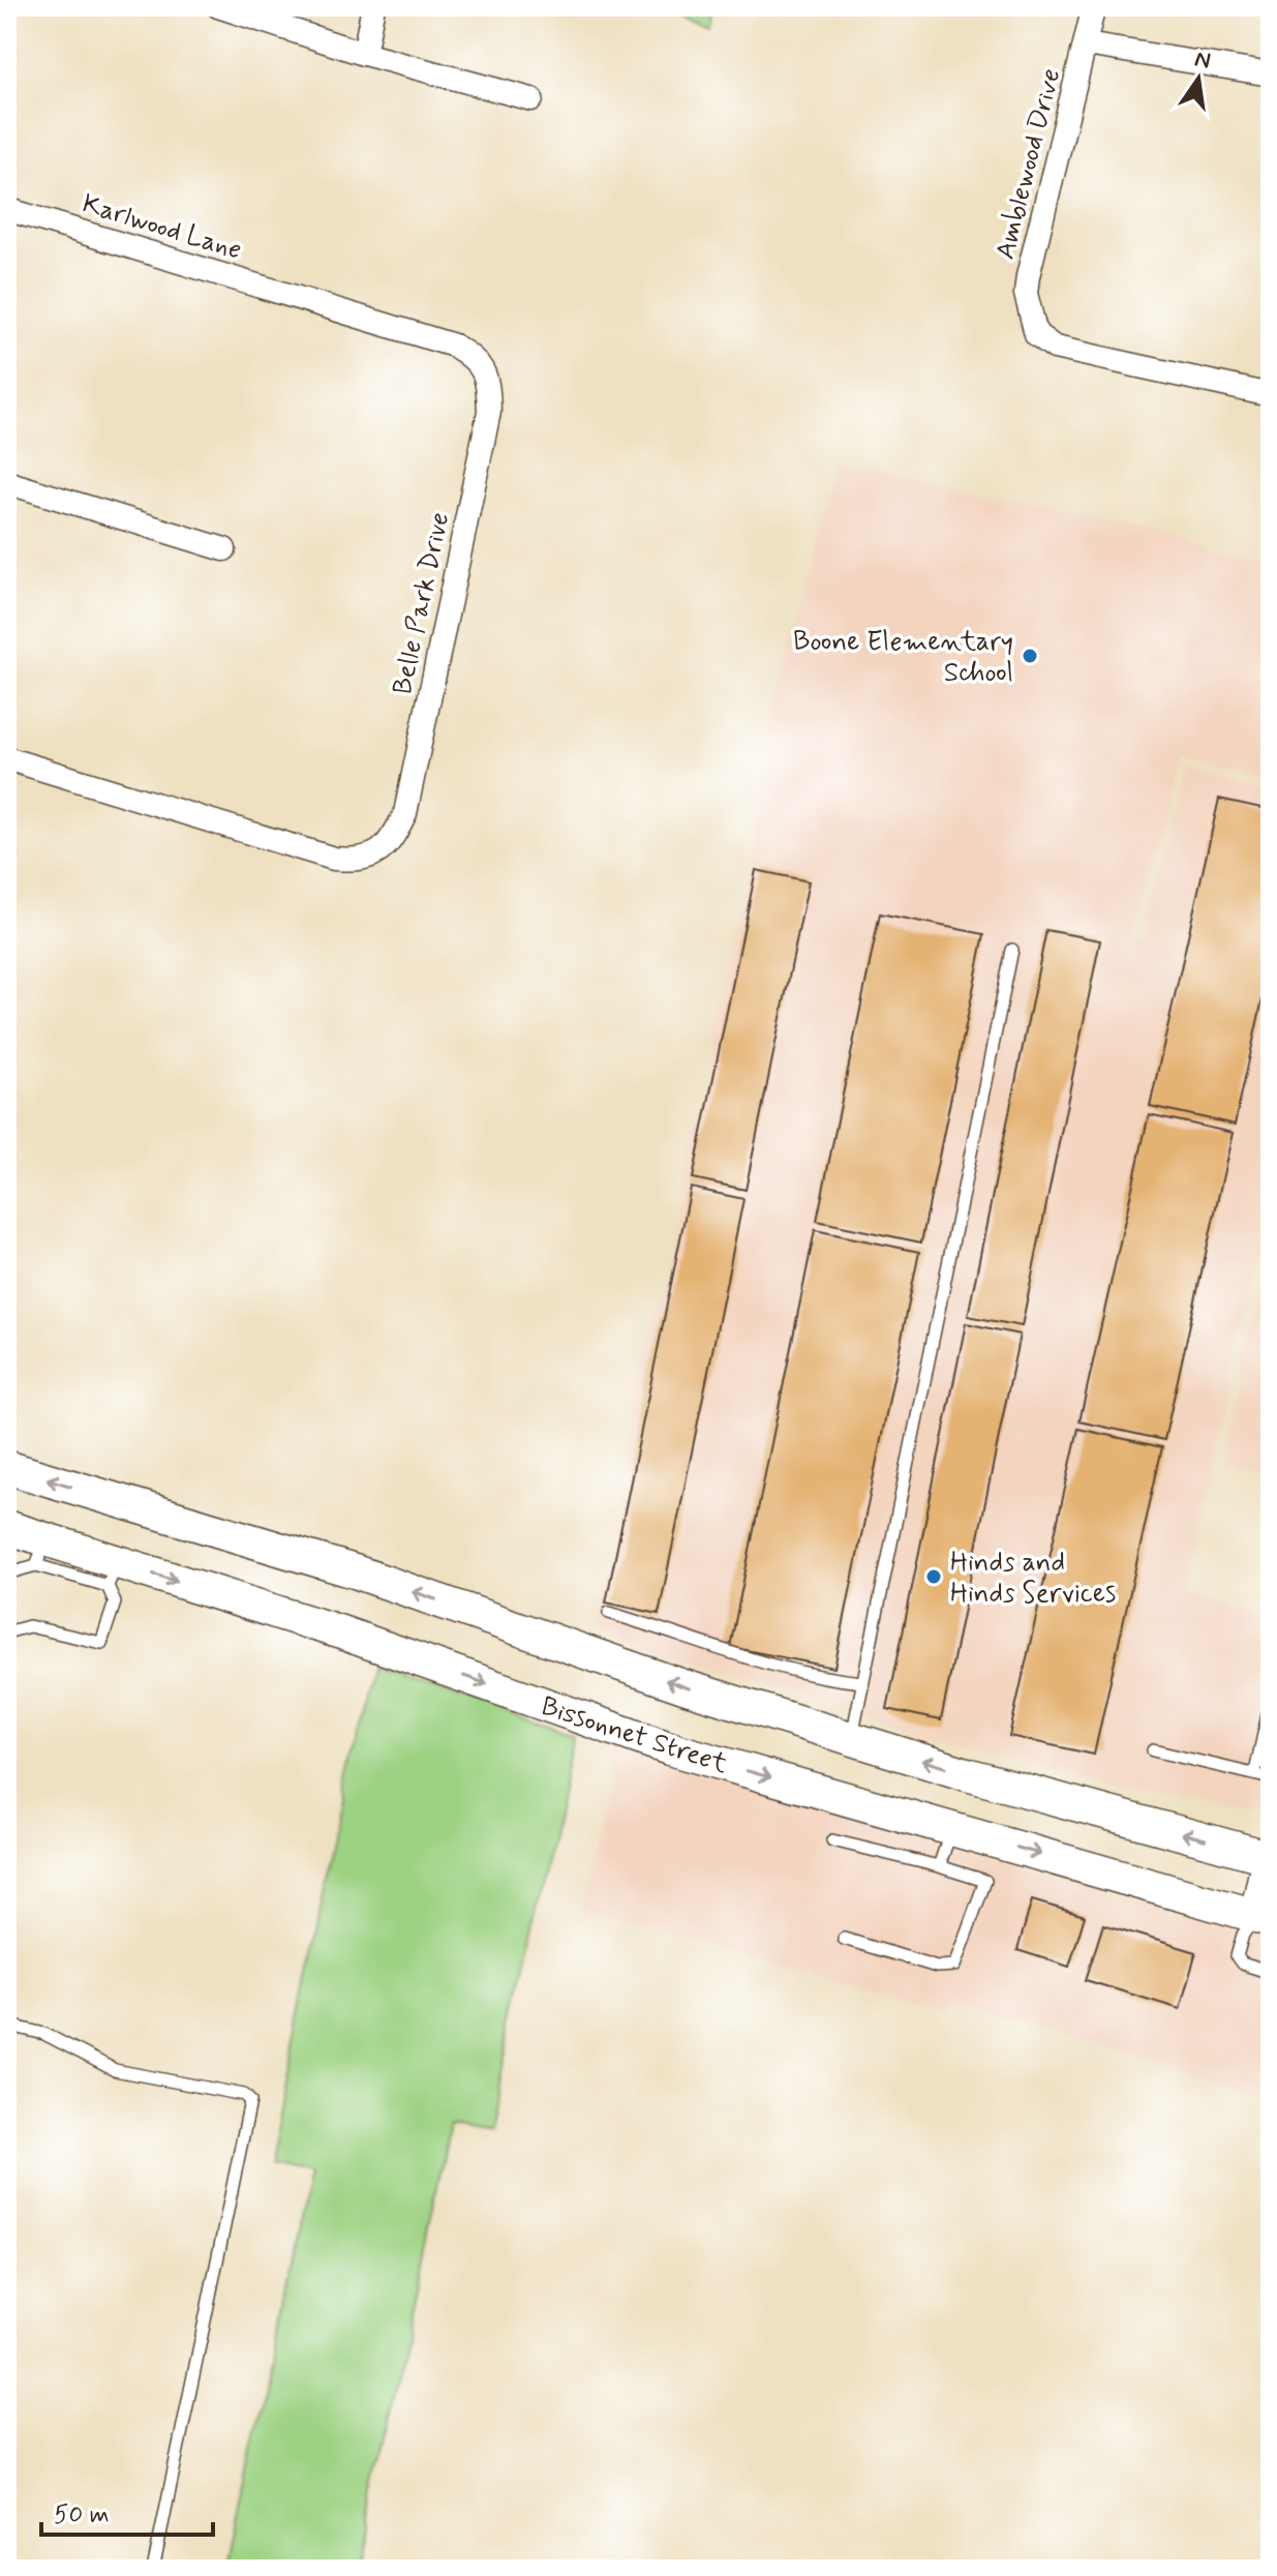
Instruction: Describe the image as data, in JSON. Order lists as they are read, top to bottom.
{
  "streets": {
    "main road": ["Bissonnet Street"],
    "street": ["Amblewood Drive", "Karlwood Lane", "Belle Park Drive"]
  },
  "crossings": [
    ["Karlwood Lane", "Belle Park Drive"]
  ],
  "places": ["Boone Elementary School", "Hinds and Hinds Services"],
  "scale_bar": "50 m",
  "north": "top"
}
